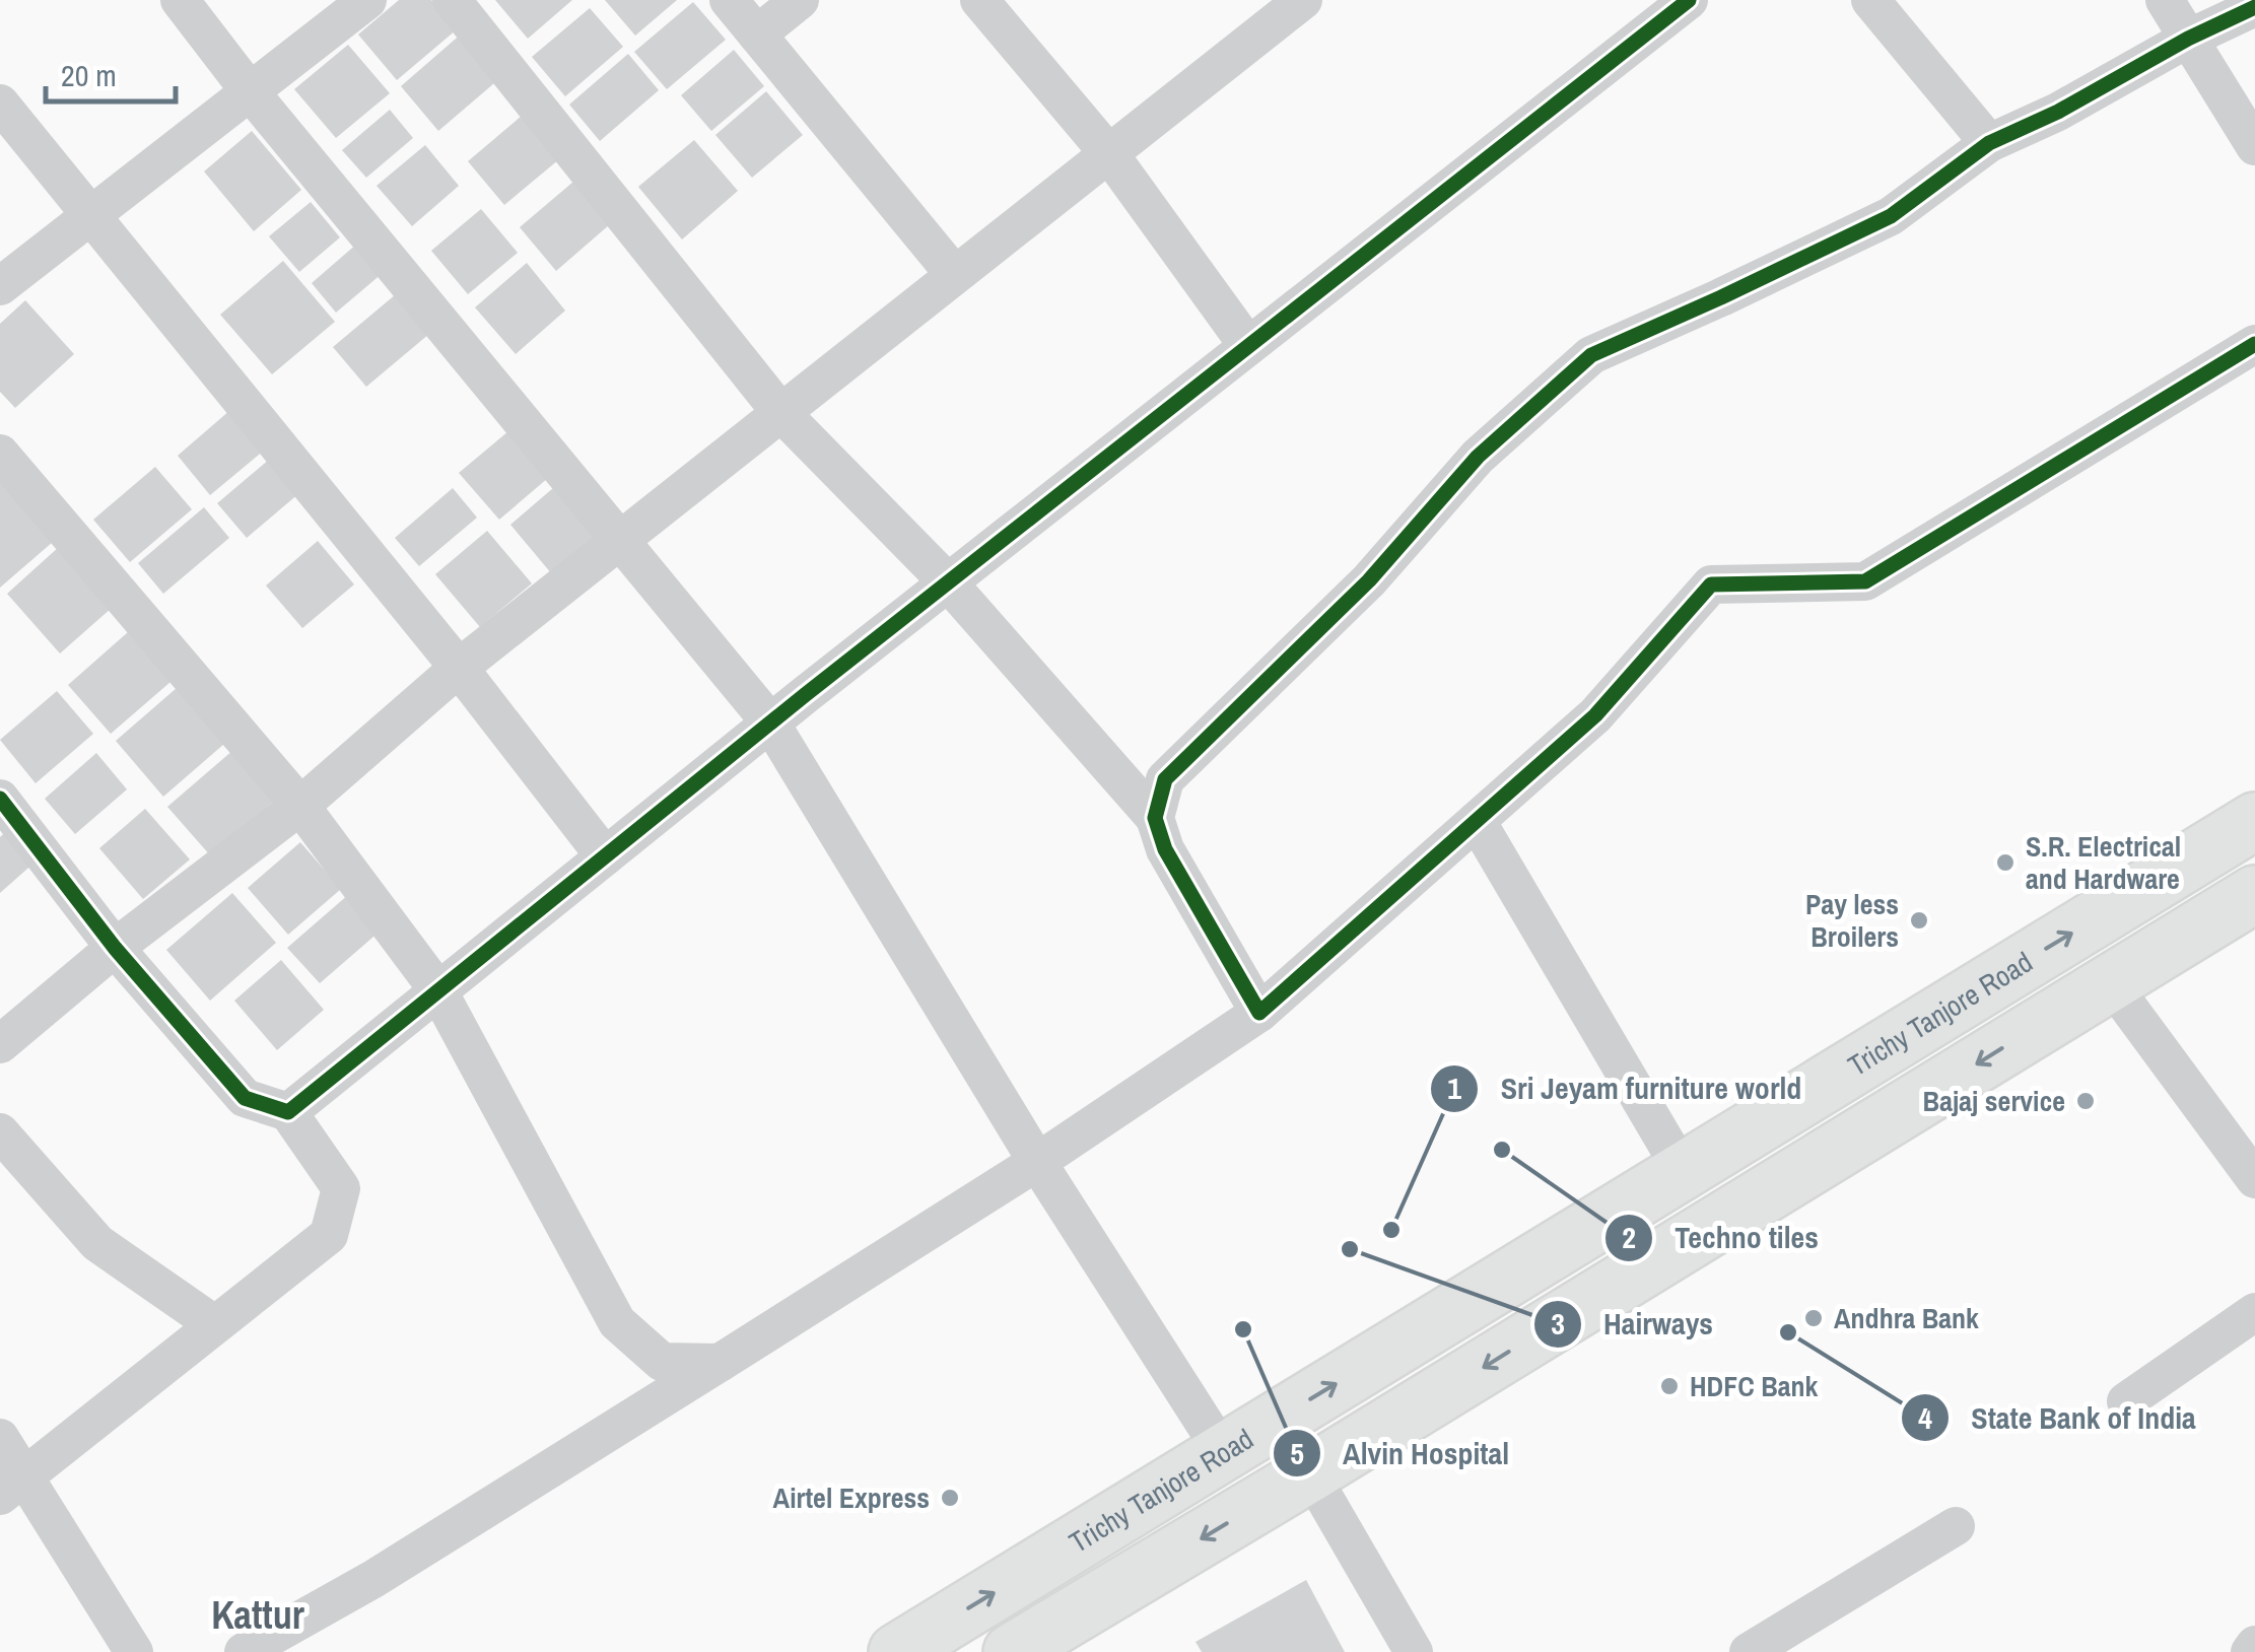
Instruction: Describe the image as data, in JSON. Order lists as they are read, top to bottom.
{
  "streets": {
    "highway": ["Trichy Tanjore Road"]
  },
  "districts": ["Kattur"],
  "places": [
    "S.R. Electrical and Hardware",
    "Pay less Broilers",
    "Bajaj service",
    "Techno tiles",
    "Sri Jeyam furniture world",
    "Hairways",
    "Andhra Bank",
    "Alvin Hospital",
    "State Bank of India",
    "HDFC Bank",
    "Airtel Express"
  ],
  "scale_bar": "20 m"
}
